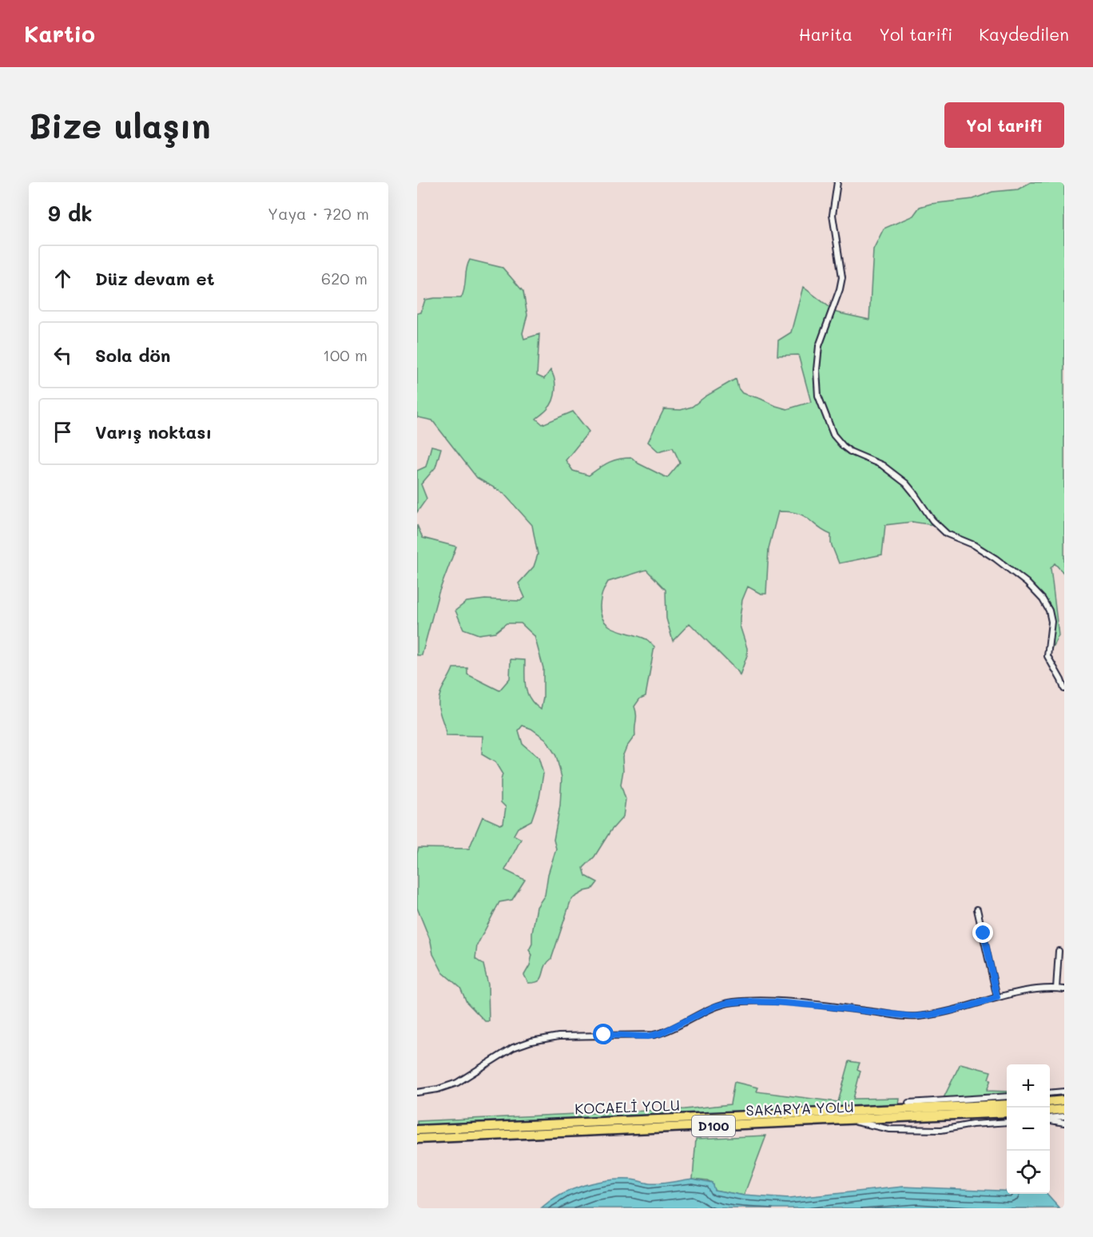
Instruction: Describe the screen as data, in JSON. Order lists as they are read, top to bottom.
{
  "streets": {
    "highway": ["KOCAELİ YOLU", "SAKARYA YOLU", "D100"]
  },
  "page": {
    "header": "Kartio",
    "nav": ["Harita", "Yol tarifi", "Kaydedilen"],
    "buttons": "Yol tarifi",
    "title": "Bize ulaşın",
    "heading": ["9 dk", "Yaya · 720 m"],
    "list": [
      ["Düz devam et", "620 m"],
      ["Sola dön", "100 m"],
      "Varış noktası"
    ],
    "map_buttons": ["+", "−"]
  }
}
